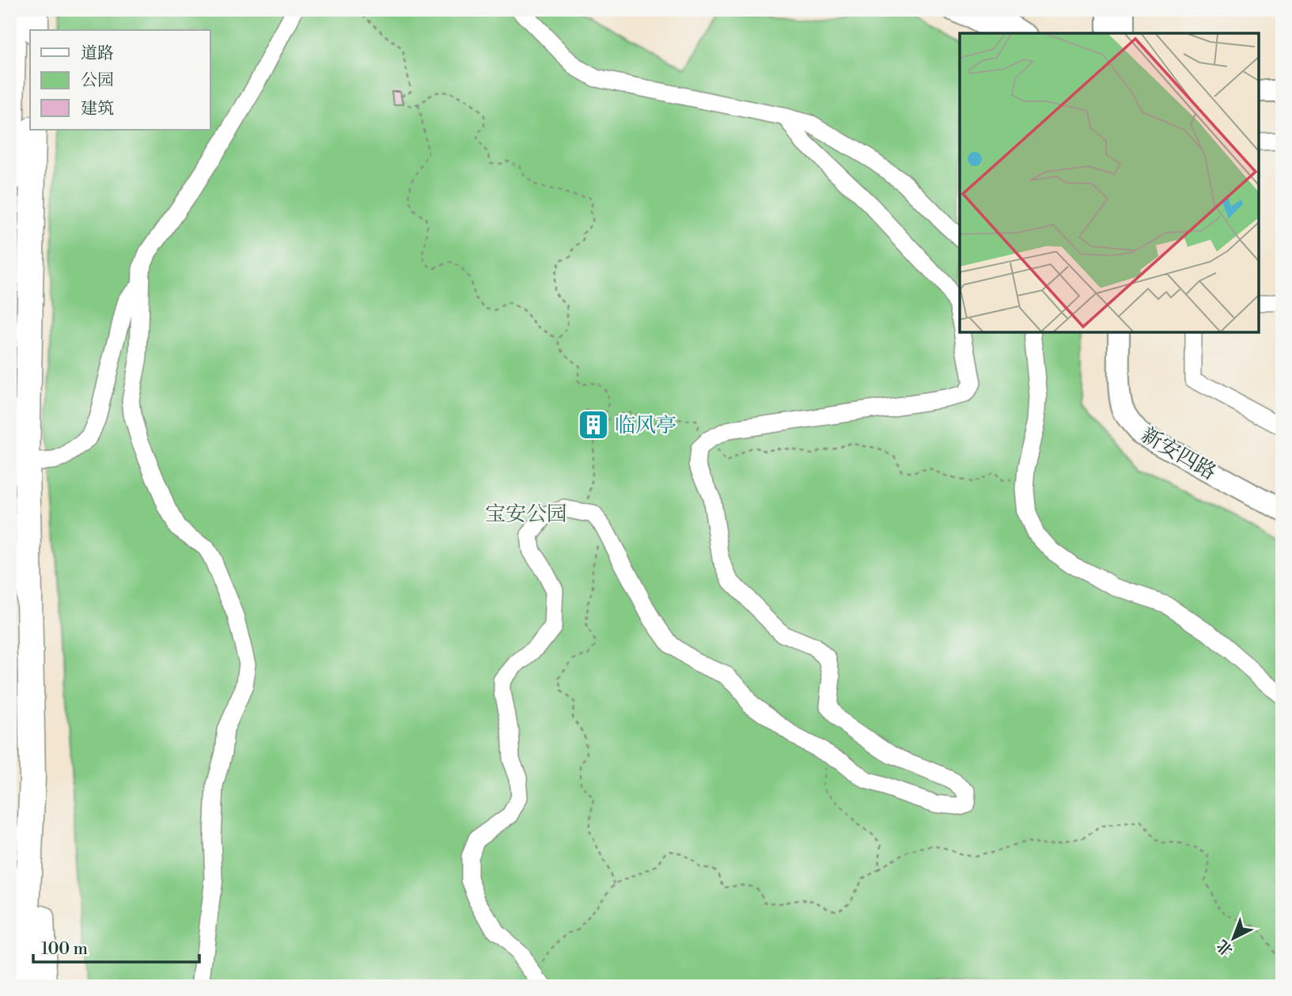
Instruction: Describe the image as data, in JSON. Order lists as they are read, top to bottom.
{
  "streets": {
    "main road": ["新安四路"]
  },
  "parks": ["宝安公园"],
  "places": {
    "building": ["临风亭"]
  },
  "legend": ["道路", "公园", "建筑"],
  "scale_bar": "100 m",
  "north": "bottom left"
}
